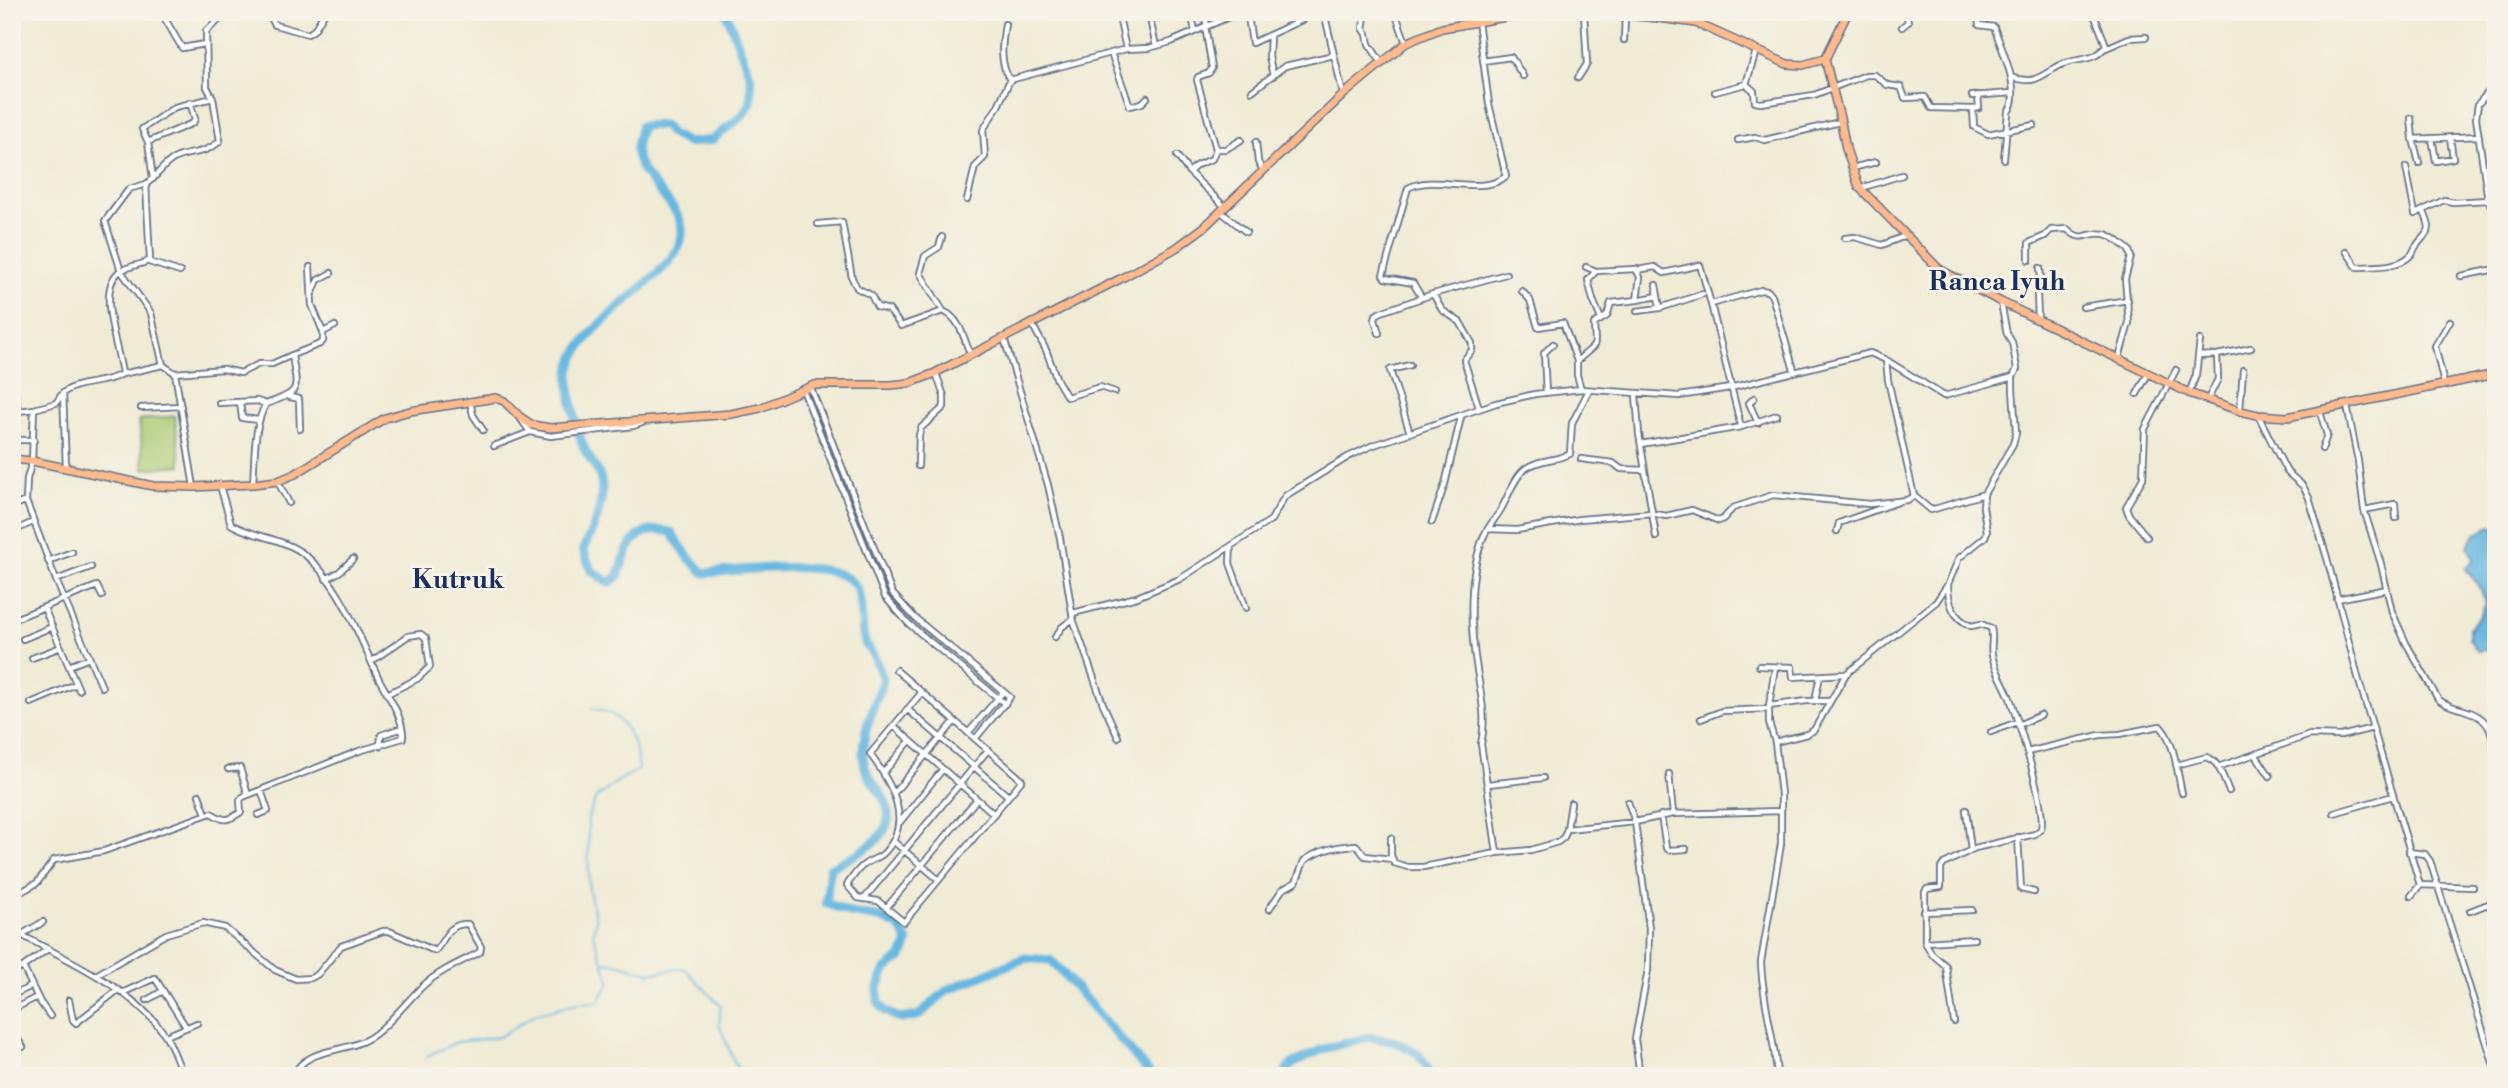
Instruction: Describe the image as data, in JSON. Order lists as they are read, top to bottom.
{
  "districts": ["Ranca Iyuh", "Kutruk"]
}
